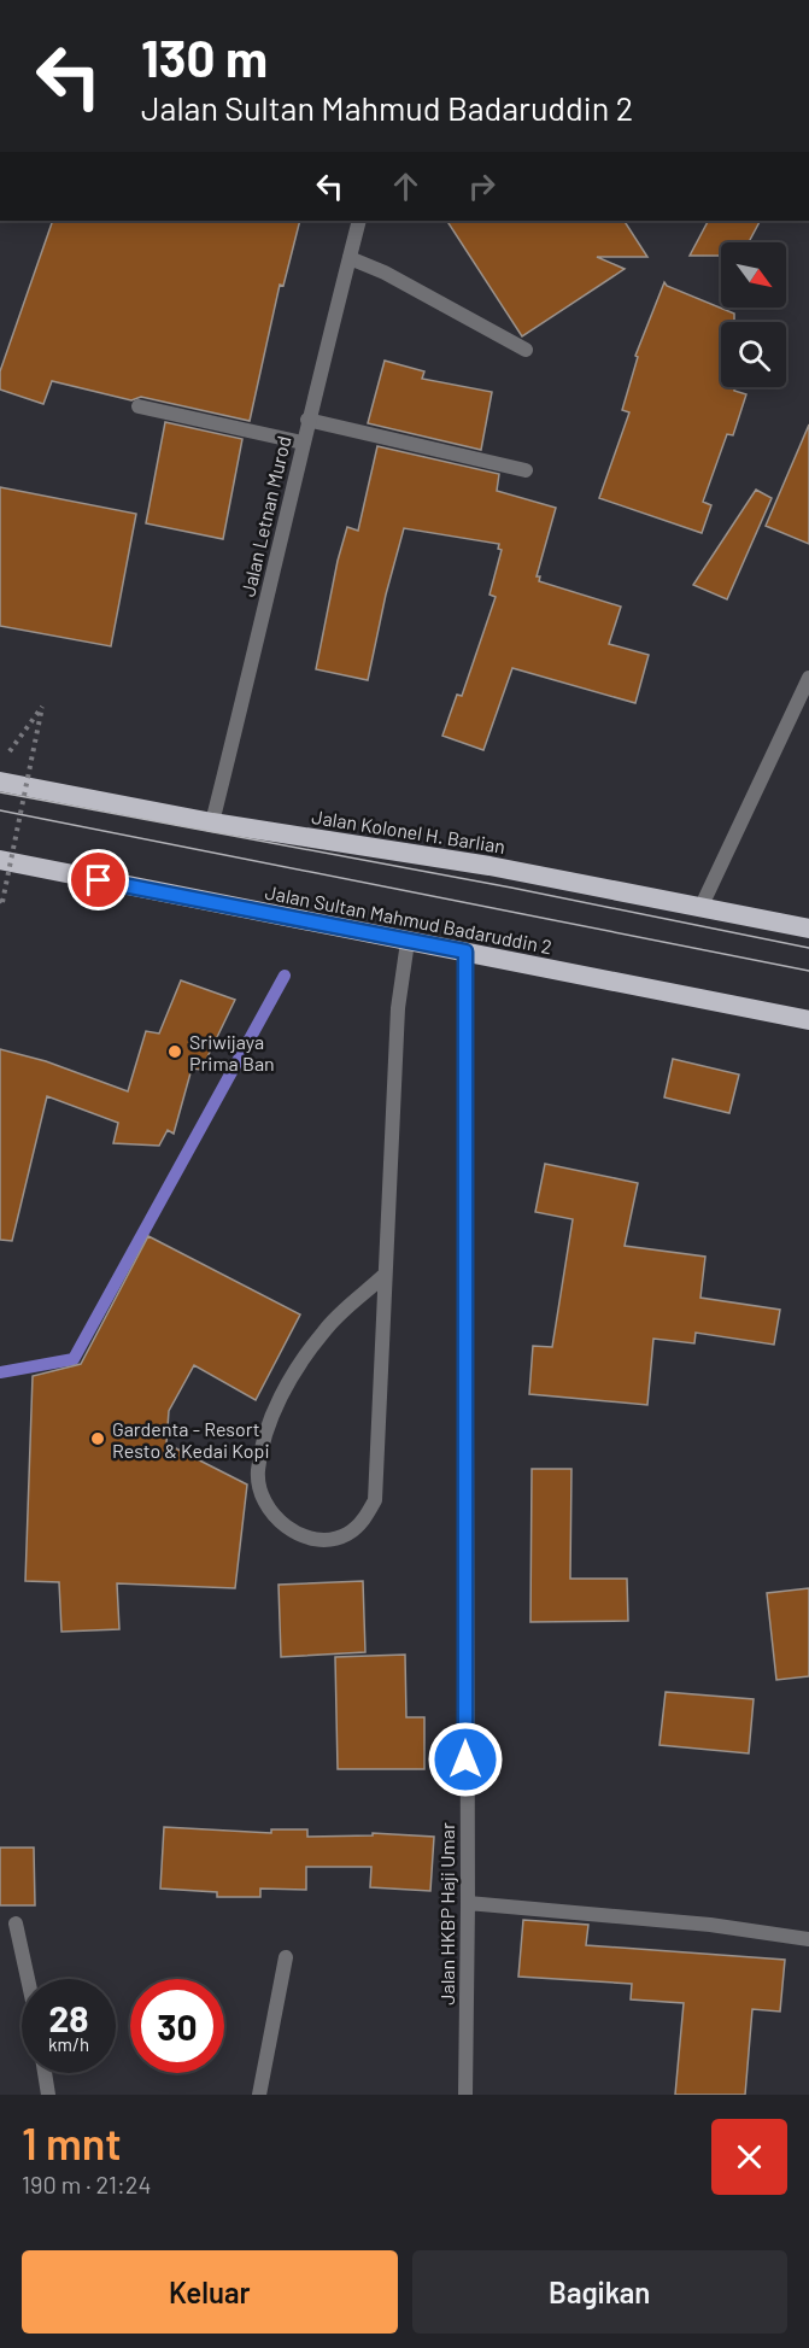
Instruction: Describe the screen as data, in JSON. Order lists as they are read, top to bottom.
{
  "streets": {
    "highway": ["Jalan Kolonel H. Barlian", "Jalan Sultan Mahmud Badaruddin 2"],
    "street": ["Jalan Letnan Murod", "Jalan HKBP Haji Umar"]
  },
  "crossings": [
    ["Jalan Letnan Murod", "Jalan Kolonel H. Barlian"],
    ["Jalan Sultan Mahmud Badaruddin 2", "Jalan HKBP Haji Umar"]
  ],
  "places": ["Sriwijaya Prima Ban", "Gardenta - Resort Resto & Kedai Kopi"],
  "north": "bottom right",
  "page": {
    "turn": ["130 m", "Jalan Sultan Mahmud Badaruddin 2"],
    "speed": "28 km/h",
    "limit": "30",
    "heading": ["1 mnt", "190 m · 21:24"],
    "buttons": ["Keluar", "Bagikan"]
  }
}
